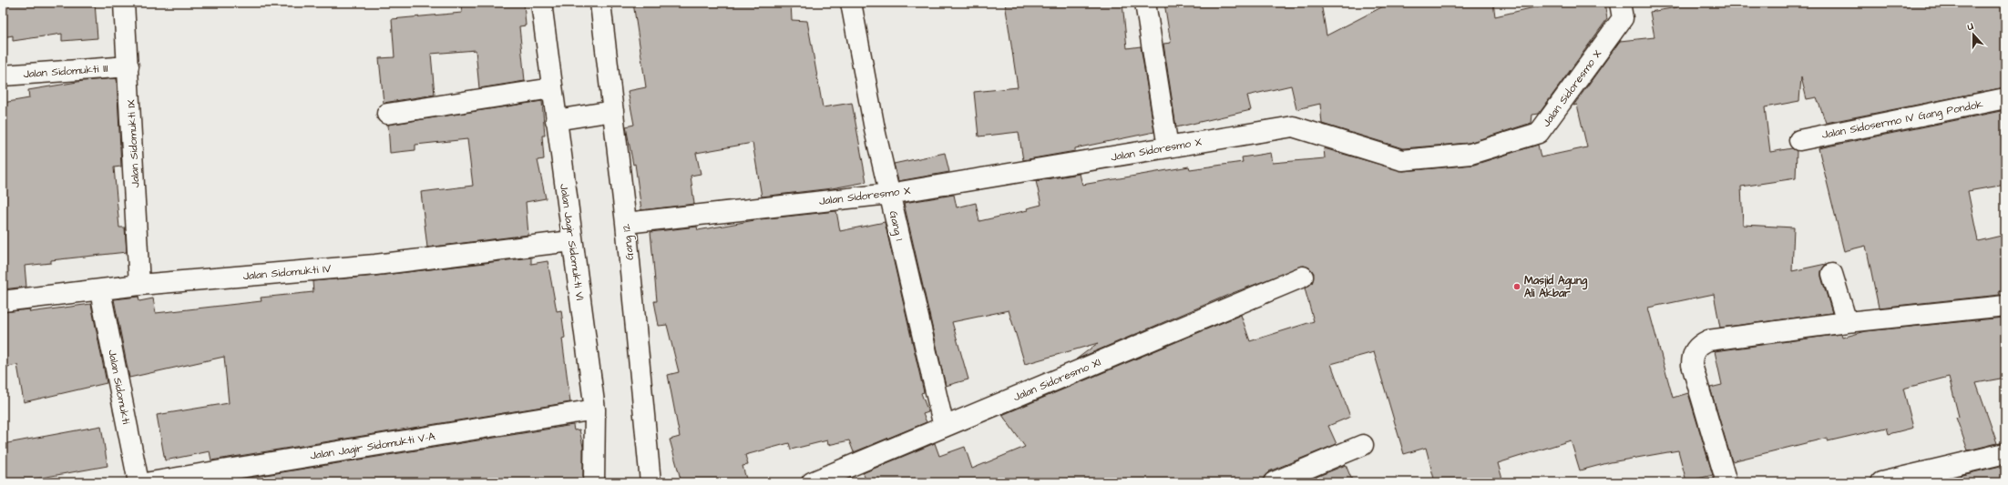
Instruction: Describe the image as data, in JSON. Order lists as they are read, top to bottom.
{
  "streets": {
    "street": [
      "Jalan Sidomukti III",
      "Jalan Sidoresmo X",
      "Jalan Sidosermo IV Gang Pondok",
      "Jalan Sidomukti IX",
      "Gang 1",
      "Jalan Jagir Sidomukti VI",
      "Gang 12",
      "Jalan Sidomukti IV",
      "Jalan Sidoresmo XI",
      "Jalan Sidomukti",
      "Jalan Jagir Sidomukti V-A"
    ]
  },
  "crossings": [
    ["Jalan Sidomukti III", "Jalan Sidomukti IX"],
    ["Jalan Sidoresmo X", "Gang 1"],
    ["Jalan Sidoresmo X", "Gang 12"],
    ["Jalan Sidomukti IX", "Jalan Sidomukti IV"],
    ["Gang 1", "Jalan Sidoresmo XI"],
    ["Jalan Jagir Sidomukti VI", "Jalan Sidomukti IV"],
    ["Jalan Jagir Sidomukti VI", "Jalan Jagir Sidomukti V-A"],
    ["Jalan Sidomukti IV", "Jalan Sidomukti"]
  ],
  "places": ["Masjid Agung Ali Akbar"],
  "north": "top"
}
